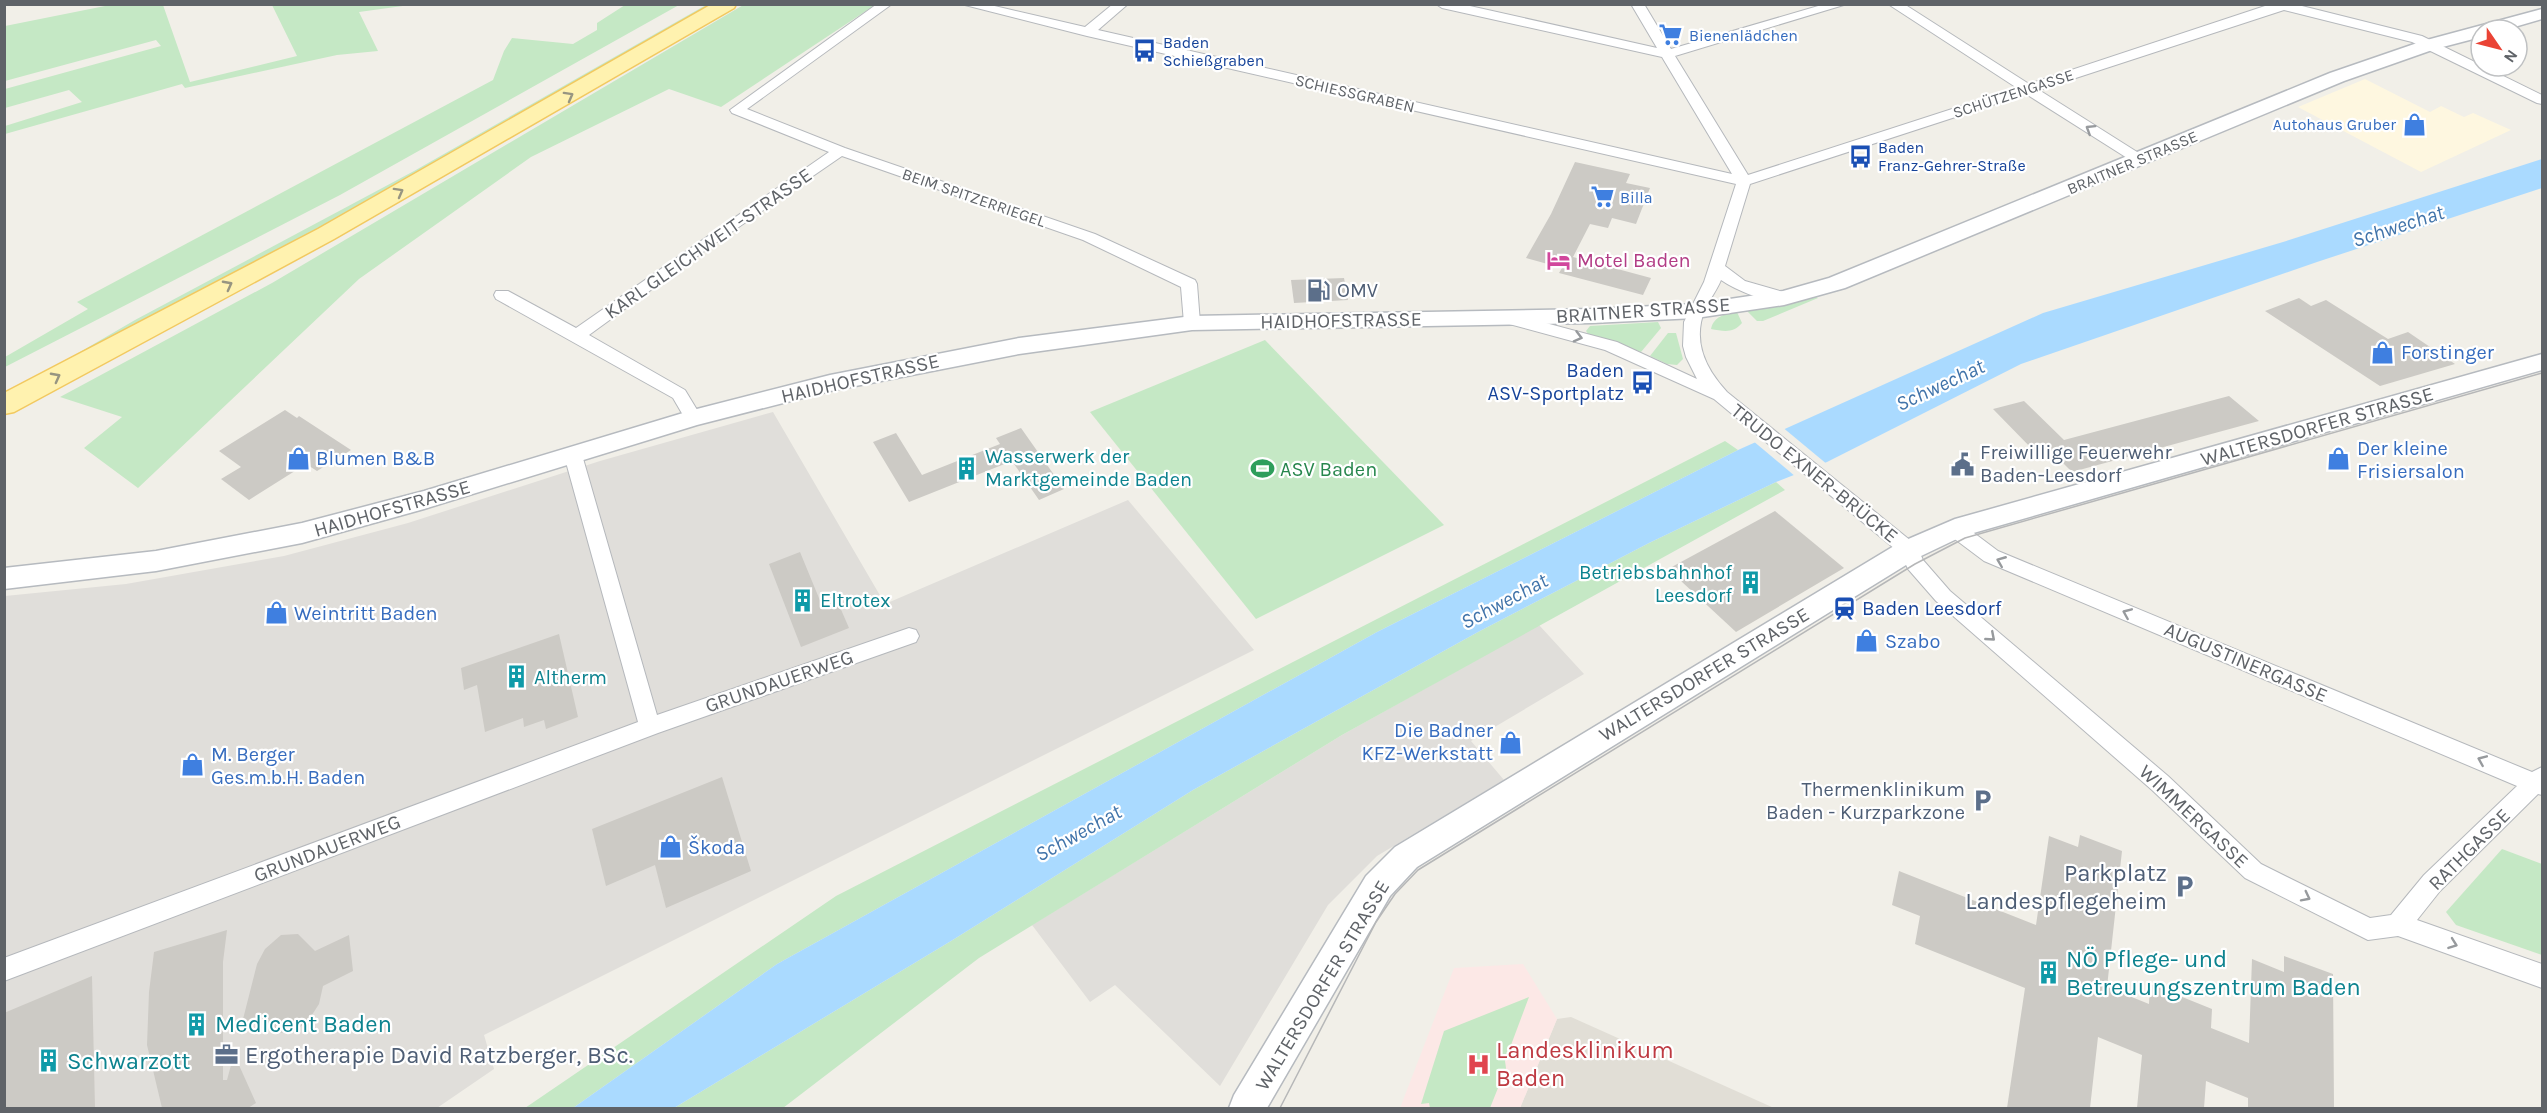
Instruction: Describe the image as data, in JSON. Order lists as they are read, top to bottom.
{
  "streets": {
    "main road": ["BRAITNER STRASSE", "HAIDHOFSTRASSE", "WALTERSDORFER STRASSE"],
    "street": [
      "SCHIESSGRABEN",
      "SCHÜTZENGASSE",
      "BEIM SPITZERRIEGEL",
      "KARL GLEICHWEIT-STRASSE",
      "TRUDO EXNER-BRÜCKE",
      "AUGUSTINERGASSE",
      "GRUNDAUERWEG",
      "WIMMERGASSE",
      "RATHGASSE"
    ]
  },
  "crossings": [
    ["SCHIESSGRABEN", "SCHÜTZENGASSE"],
    ["BRAITNER STRASSE", "HAIDHOFSTRASSE"],
    ["BEIM SPITZERRIEGEL", "KARL GLEICHWEIT-STRASSE"],
    ["BEIM SPITZERRIEGEL", "HAIDHOFSTRASSE"],
    ["KARL GLEICHWEIT-STRASSE", "HAIDHOFSTRASSE"],
    ["HAIDHOFSTRASSE", "TRUDO EXNER-BRÜCKE"],
    ["WALTERSDORFER STRASSE", "TRUDO EXNER-BRÜCKE"],
    ["WALTERSDORFER STRASSE", "AUGUSTINERGASSE"],
    ["WALTERSDORFER STRASSE", "WIMMERGASSE"],
    ["TRUDO EXNER-BRÜCKE", "WIMMERGASSE"],
    ["AUGUSTINERGASSE", "RATHGASSE"],
    ["WIMMERGASSE", "RATHGASSE"]
  ],
  "one_way": ["AUGUSTINERGASSE", "WIMMERGASSE"],
  "water": ["Schwechat"],
  "places": {
    "supermarket": ["Bienenlädchen", "Billa"],
    "bus stop": ["Baden Schießgraben", "Baden Franz-Gehrer-Straße", "Baden ASV-Sportplatz"],
    "shop": [
      "Autohaus Gruber",
      "Forstinger",
      "Blumen B&B",
      "Der kleine Frisiersalon",
      "Weintritt Baden",
      "Szabo",
      "Die Badner KFZ-Werkstatt",
      "M. Berger Ges.m.b.H. Baden",
      "Škoda"
    ],
    "hotel": ["Motel Baden"],
    "fuel station": ["OMV"],
    "public building": ["Freiwillige Feuerwehr Baden-Leesdorf"],
    "building": [
      "Wasserwerk der Marktgemeinde Baden",
      "Betriebsbahnhof Leesdorf",
      "Eltrotex",
      "Altherm",
      "NÖ Pflege- und Betreuungszentrum Baden",
      "Medicent Baden",
      "Schwarzott"
    ],
    "sports": ["ASV Baden"],
    "station": ["Baden Leesdorf"],
    "parking": ["Thermenklinikum Baden - Kurzparkzone", "Parkplatz Landespflegeheim"],
    "office": ["Ergotherapie David Ratzberger, BSc."],
    "hospital": ["Landesklinikum Baden"]
  },
  "north": "bottom right"
}
